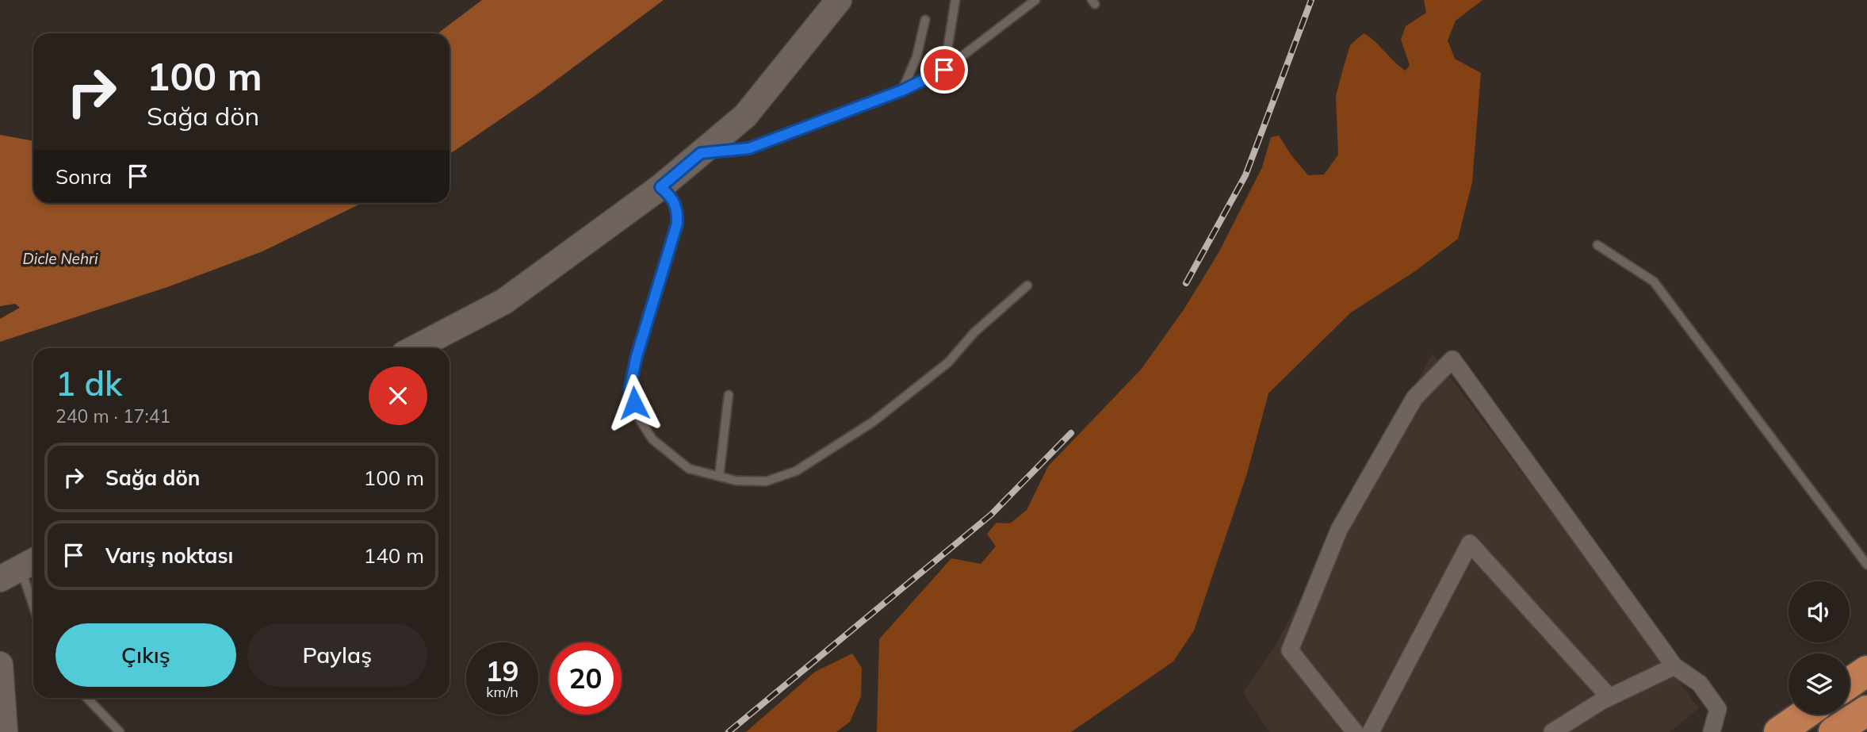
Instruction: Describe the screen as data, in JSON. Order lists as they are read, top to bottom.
{
  "water": ["Dicle Nehri"],
  "page": {
    "turn": ["100 m", "Sağa dön"],
    "then": "Sonra",
    "heading": ["1 dk", "240 m · 17:41"],
    "list": [
      {
        "name": "Sağa dön",
        "value": "100 m"
      },
      {
        "name": "Varış noktası",
        "value": "140 m"
      }
    ],
    "buttons": ["Çıkış", "Paylaş"],
    "speed": "19 km/h",
    "limit": "20"
  }
}
